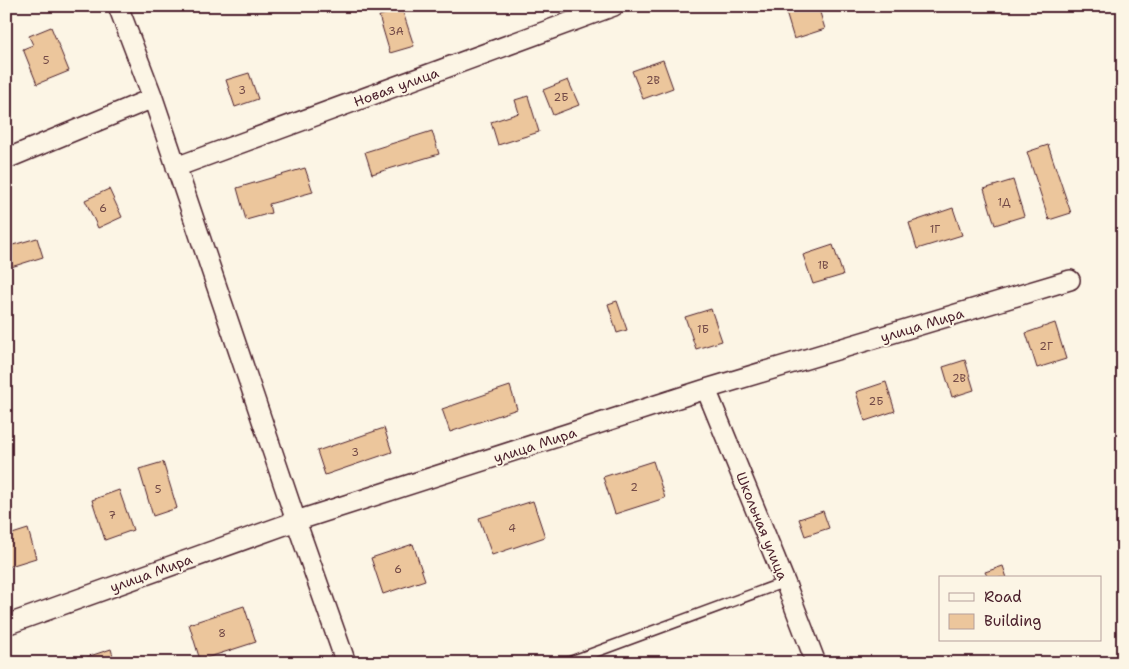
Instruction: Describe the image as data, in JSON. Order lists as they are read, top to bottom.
{
  "streets": {
    "street": ["Новая улица", "улица Мира", "Школьная улица"]
  },
  "crossings": [
    ["улица Мира", "Школьная улица"]
  ],
  "house_numbers": [
    "3А",
    "5",
    "2В",
    "3",
    "2Б",
    "1Д",
    "6",
    "1Г",
    "1В",
    "1Б",
    "2Г",
    "2В",
    "2Б",
    "3",
    "2",
    "5",
    "7",
    "4",
    "6",
    "8"
  ],
  "legend": ["Road", "Building"]
}
